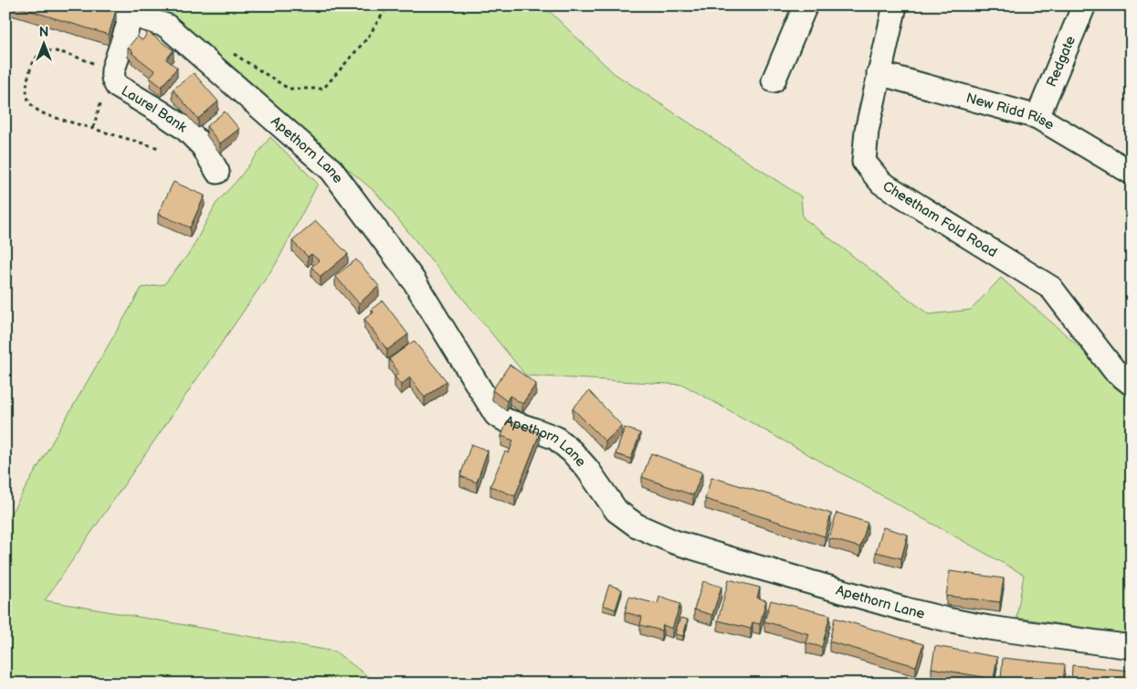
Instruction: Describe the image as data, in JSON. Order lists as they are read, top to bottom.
{
  "streets": {
    "street": [
      "Redgate",
      "Laurel Bank",
      "New Ridd Rise",
      "Apethorn Lane",
      "Cheetham Fold Road"
    ]
  },
  "crossings": [
    ["Redgate", "New Ridd Rise"],
    ["Laurel Bank", "Apethorn Lane"],
    ["New Ridd Rise", "Cheetham Fold Road"]
  ],
  "north": "top"
}
